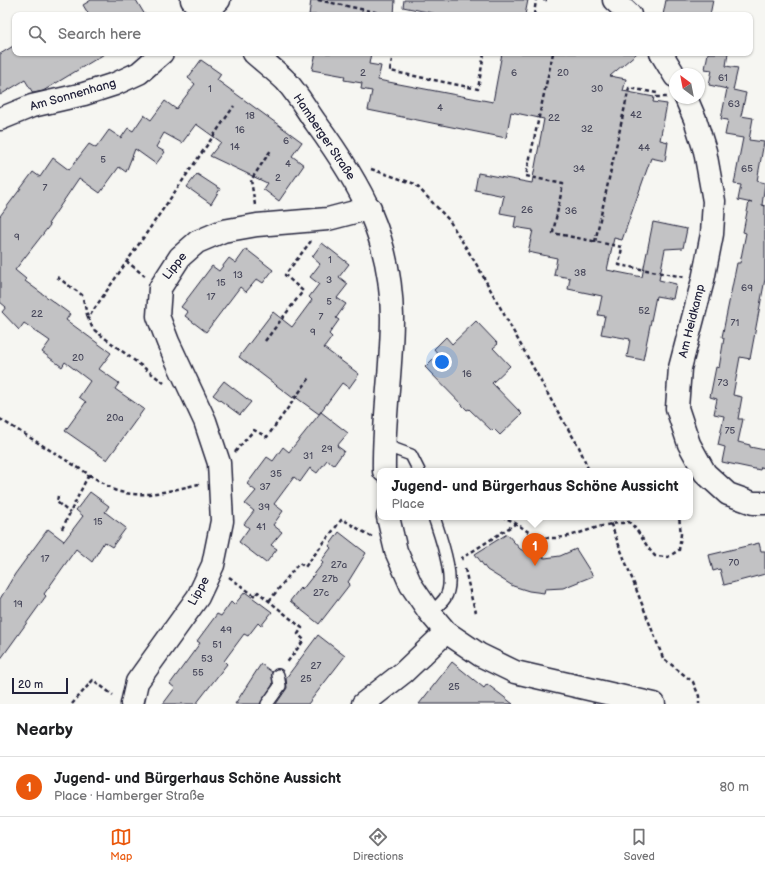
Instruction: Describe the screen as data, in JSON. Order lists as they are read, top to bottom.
{
  "streets": {
    "street": [
      "Am Sonnenhang",
      "Hamberger Straße",
      "Lippe",
      "Am Heidkamp"
    ]
  },
  "crossings": [
    ["Hamberger Straße", "Lippe"]
  ],
  "house_numbers": [
    "2",
    "6",
    "20",
    "61",
    "1",
    "30",
    "63",
    "4",
    "42",
    "18",
    "22",
    "32",
    "16",
    "6",
    "14",
    "44",
    "5",
    "4",
    "34",
    "65",
    "2",
    "7",
    "26",
    "36",
    "9",
    "1",
    "38",
    "13",
    "3",
    "15",
    "69",
    "17",
    "5",
    "52",
    "22",
    "7",
    "71",
    "9",
    "20",
    "16",
    "73",
    "20a",
    "75",
    "29",
    "31",
    "35",
    "37",
    "39",
    "15",
    "41",
    "17",
    "70",
    "27a",
    "27b",
    "27c",
    "19",
    "49",
    "51",
    "53",
    "27",
    "55",
    "25",
    "25"
  ],
  "scale_bar": "20 m",
  "north": "top left",
  "page": {
    "search": "Search here",
    "popup": ["Jugend- und Bürgerhaus Schöne Aussicht", "Place"],
    "pins": "1",
    "scale": "20 m",
    "heading": "Nearby",
    "list": [
      {
        "mark": "1",
        "name": "Jugend- und Bürgerhaus Schöne Aussicht",
        "note": "Place · Hamberger Straße",
        "value": "80 m"
      }
    ],
    "nav": ["Map", "Directions", "Saved"]
  }
}
